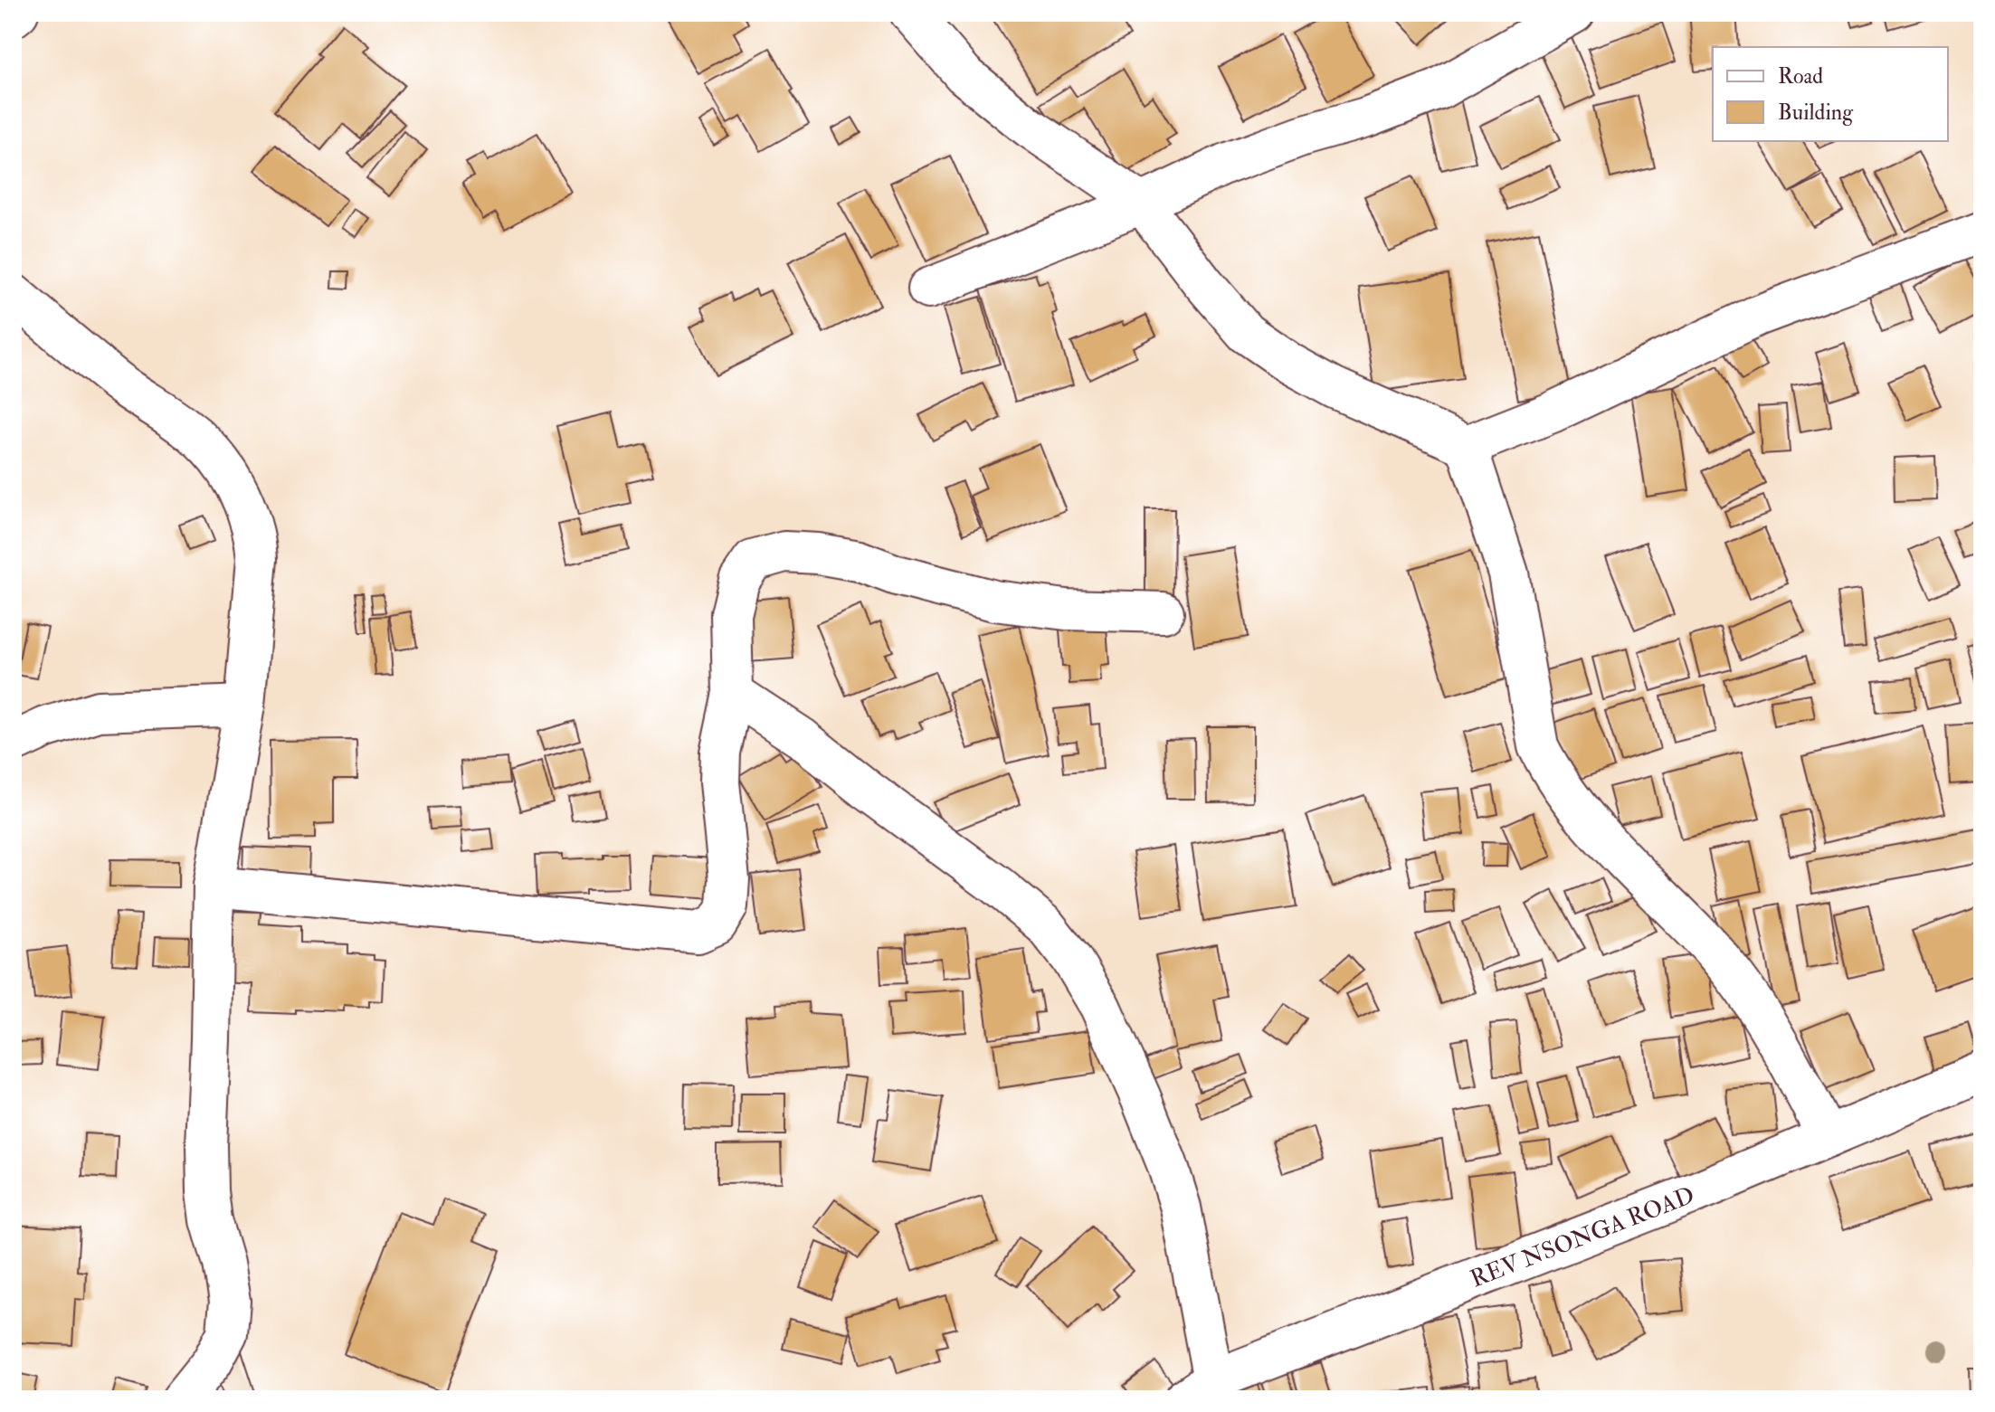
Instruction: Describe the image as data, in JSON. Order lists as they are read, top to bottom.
{
  "streets": {
    "street": ["REV NSONGA ROAD"]
  },
  "legend": ["Road", "Building"]
}
